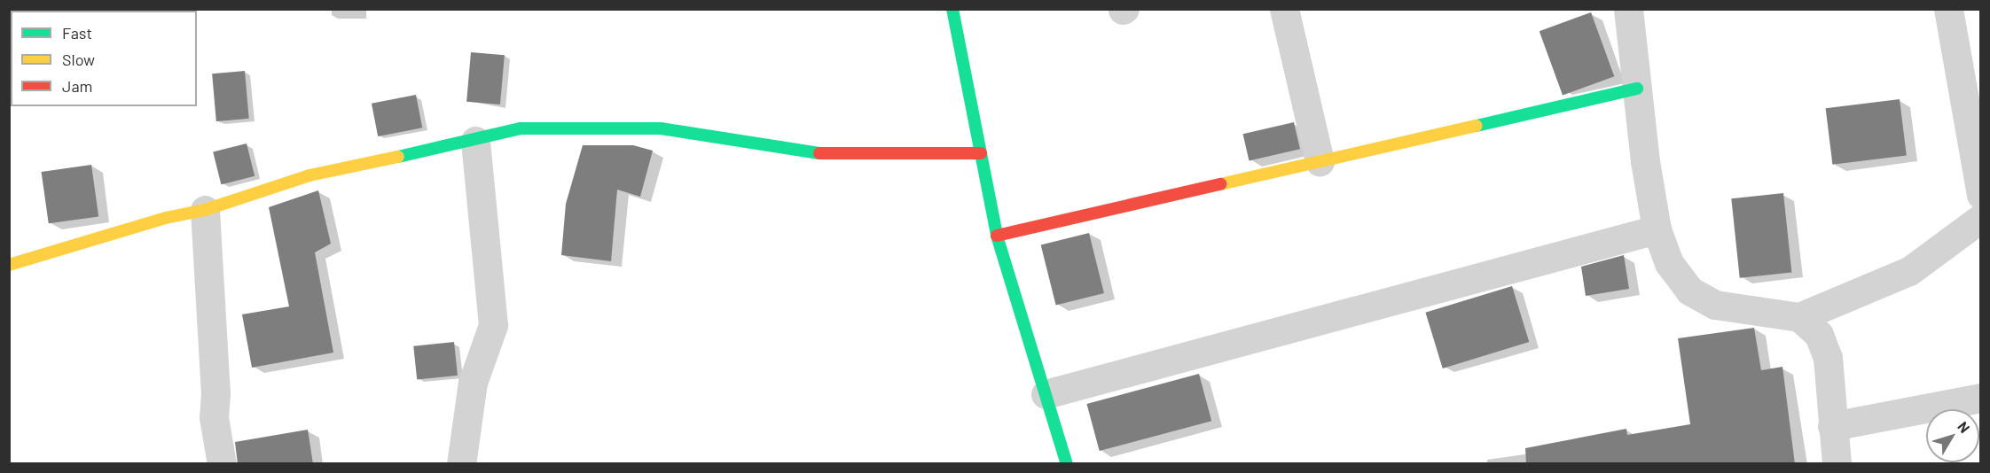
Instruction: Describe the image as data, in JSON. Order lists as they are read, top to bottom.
{
  "legend": ["Fast", "Slow", "Jam"],
  "north": "top right"
}
